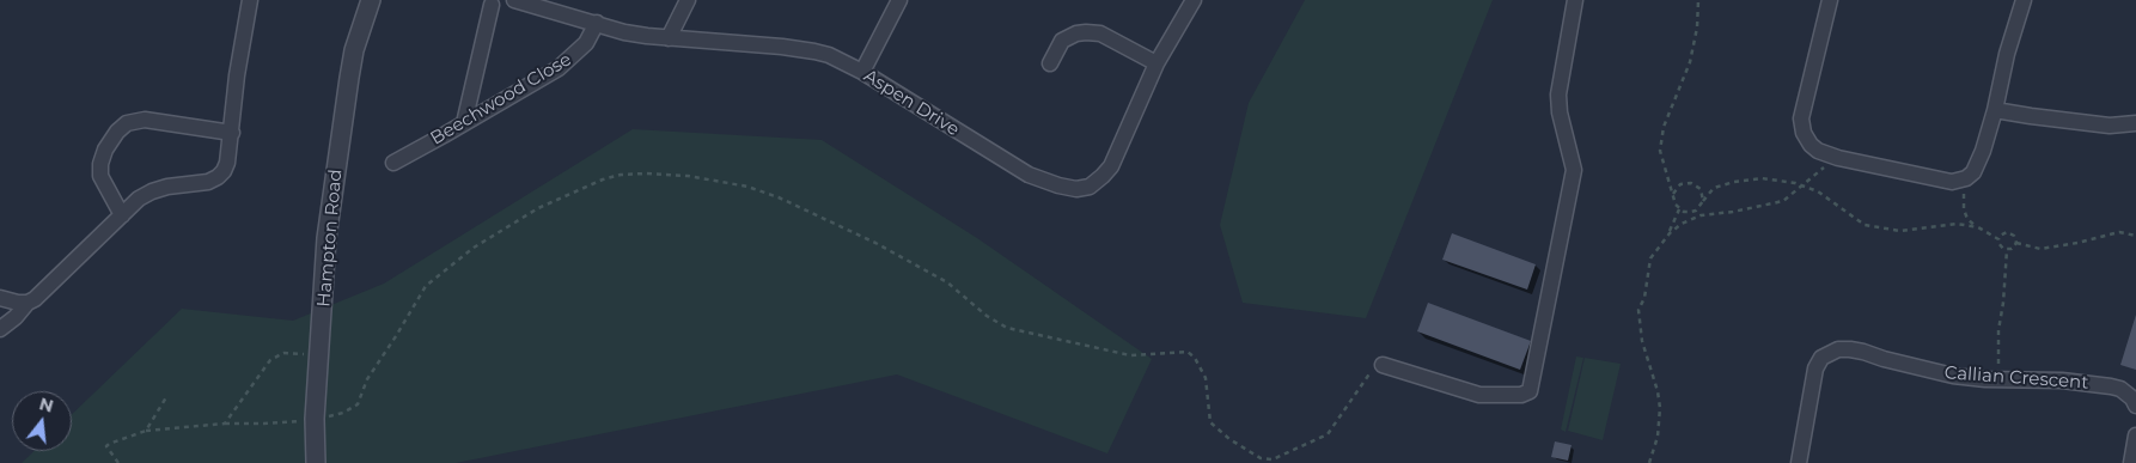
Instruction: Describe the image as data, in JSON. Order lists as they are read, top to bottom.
{
  "streets": {
    "street": [
      "Beechwood Close",
      "Aspen Drive",
      "Hampton Road",
      "Callian Crescent"
    ]
  },
  "crossings": [
    ["Beechwood Close", "Aspen Drive"]
  ],
  "north": "top"
}
